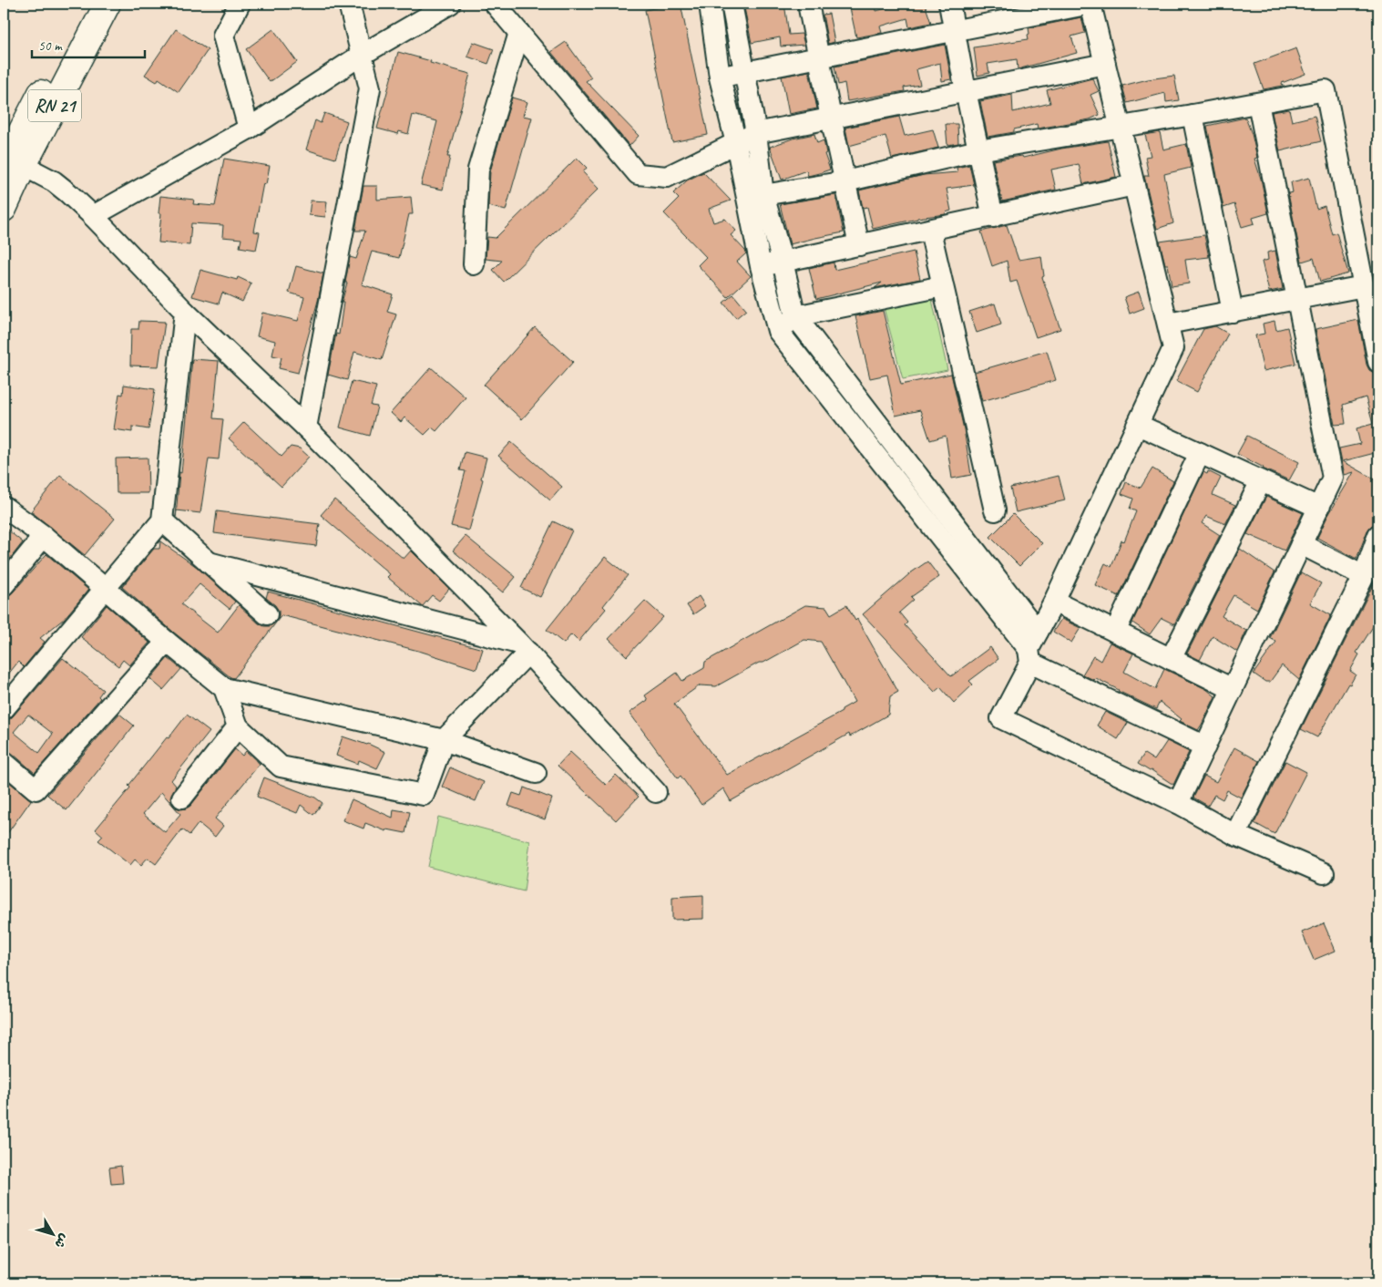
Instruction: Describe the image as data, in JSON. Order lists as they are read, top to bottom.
{
  "streets": {
    "main road": ["RN 21"]
  },
  "scale_bar": "50 m",
  "north": "bottom right"
}
